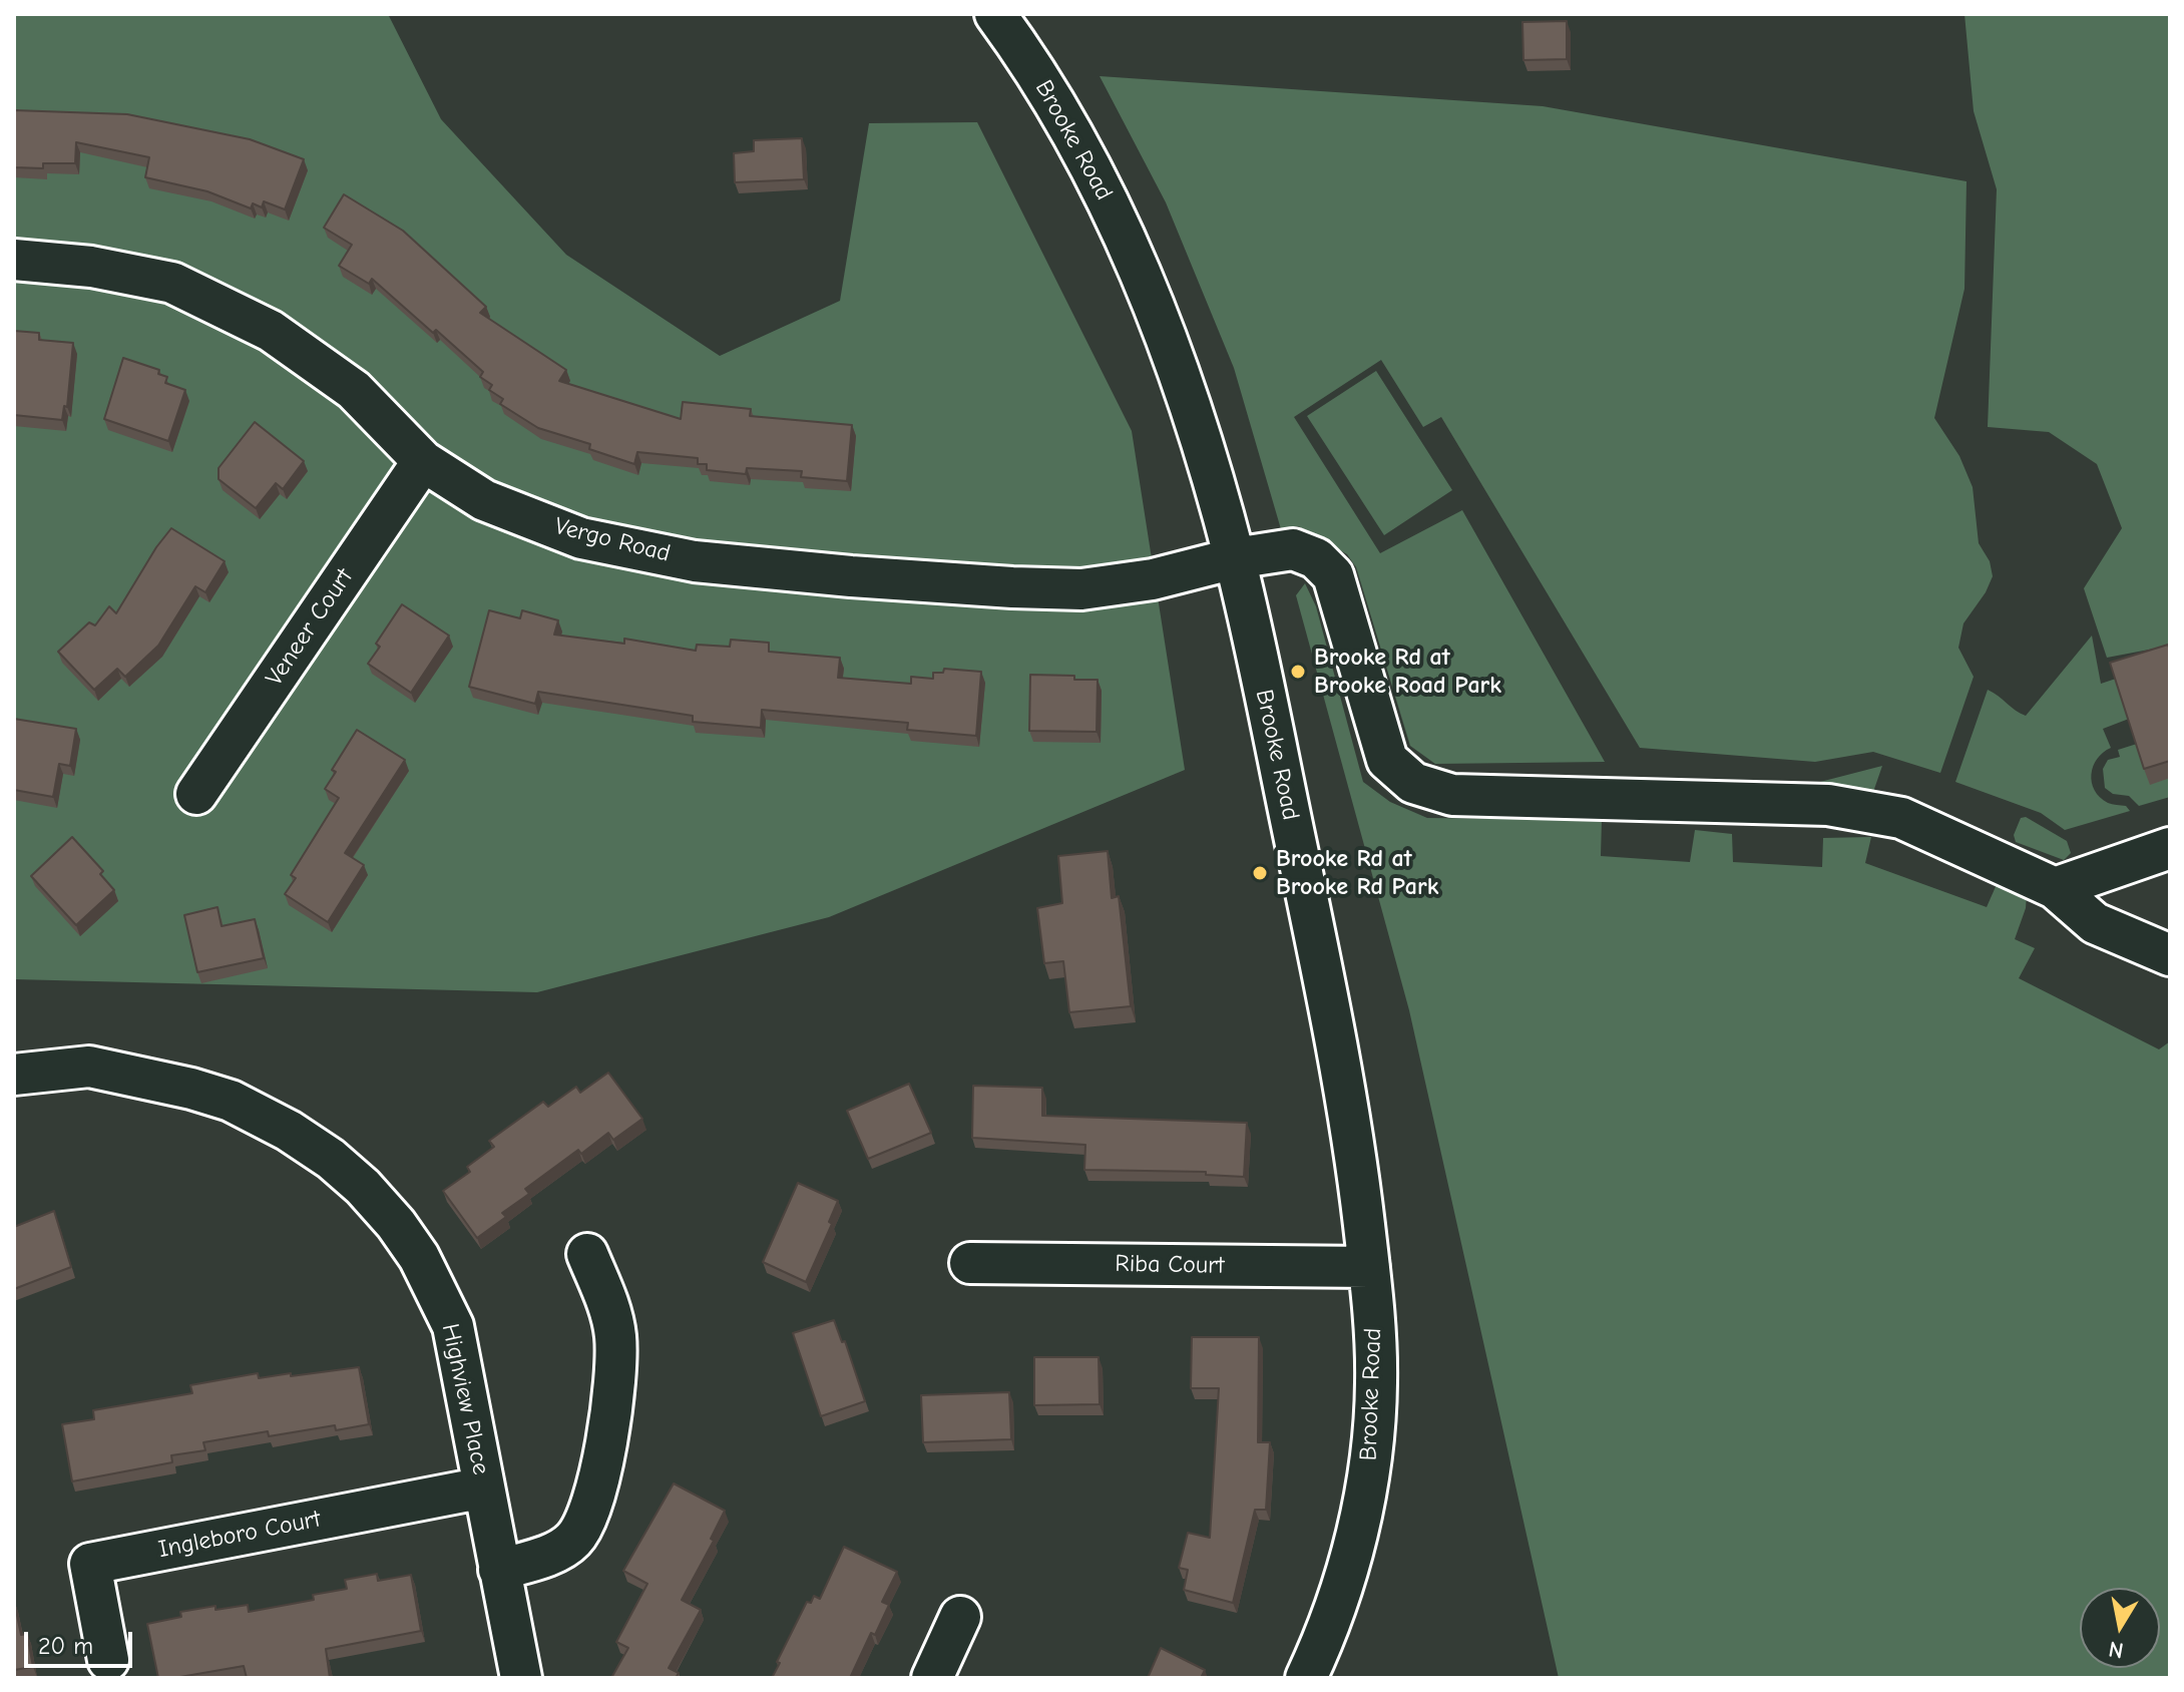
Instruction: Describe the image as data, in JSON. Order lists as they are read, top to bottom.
{
  "streets": {
    "street": [
      "Brooke Road",
      "Vergo Road",
      "Veneer Court",
      "Riba Court",
      "Highview Place",
      "Ingleboro Court"
    ]
  },
  "crossings": [
    ["Brooke Road", "Vergo Road"],
    ["Brooke Road", "Riba Court"],
    ["Vergo Road", "Veneer Court"],
    ["Highview Place", "Ingleboro Court"]
  ],
  "places": ["Brooke Rd at Brooke Road Park", "Brooke Rd at Brooke Rd Park"],
  "scale_bar": "20 m",
  "north": "bottom"
}
